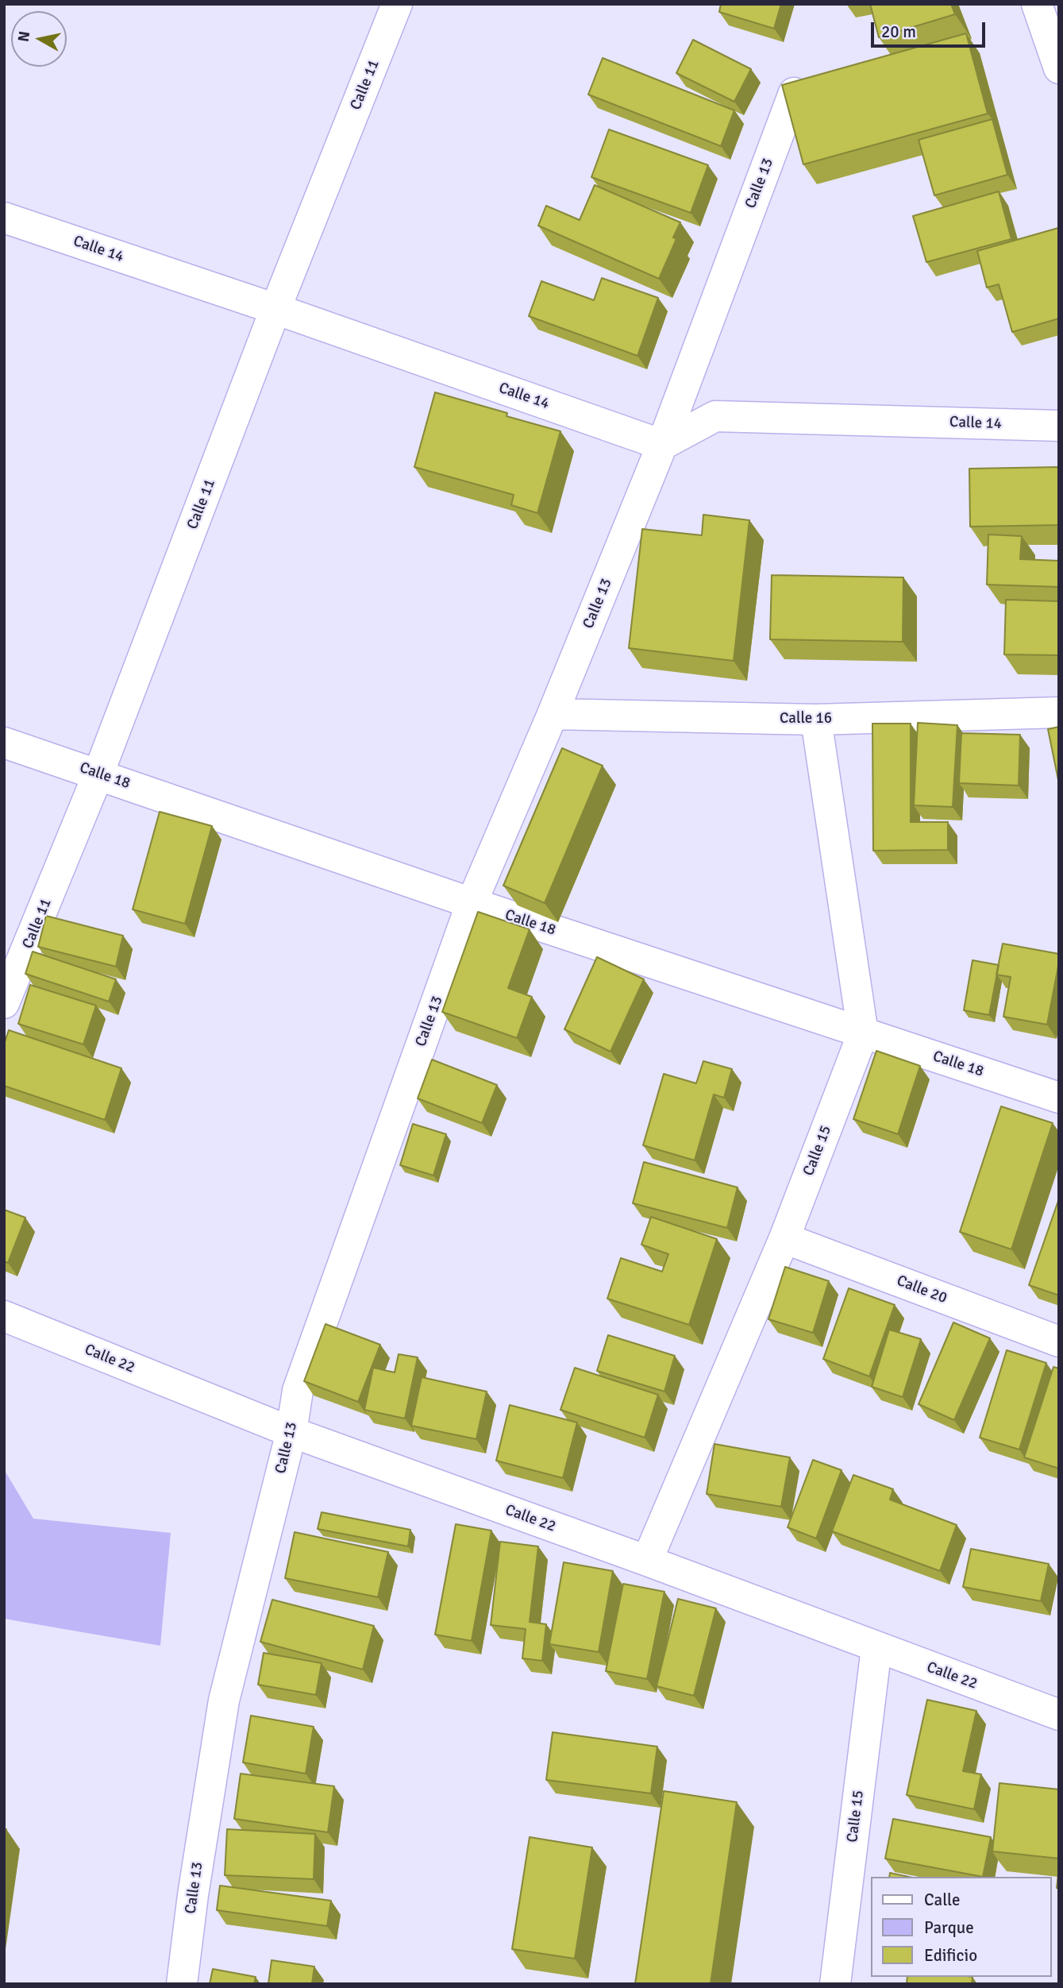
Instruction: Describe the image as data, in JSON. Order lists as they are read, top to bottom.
{
  "streets": {
    "main road": [
      "Calle 11",
      "Calle 13",
      "Calle 14",
      "Calle 16",
      "Calle 18",
      "Calle 15",
      "Calle 20",
      "Calle 22"
    ]
  },
  "crossings": [
    ["Calle 11", "Calle 14"],
    ["Calle 11", "Calle 18"],
    ["Calle 13", "Calle 14"],
    ["Calle 13", "Calle 16"],
    ["Calle 13", "Calle 18"],
    ["Calle 13", "Calle 22"],
    ["Calle 16", "Calle 15"],
    ["Calle 18", "Calle 15"],
    ["Calle 15", "Calle 20"],
    ["Calle 15", "Calle 22"]
  ],
  "legend": ["Calle", "Parque", "Edificio"],
  "scale_bar": "20 m",
  "north": "left"
}
